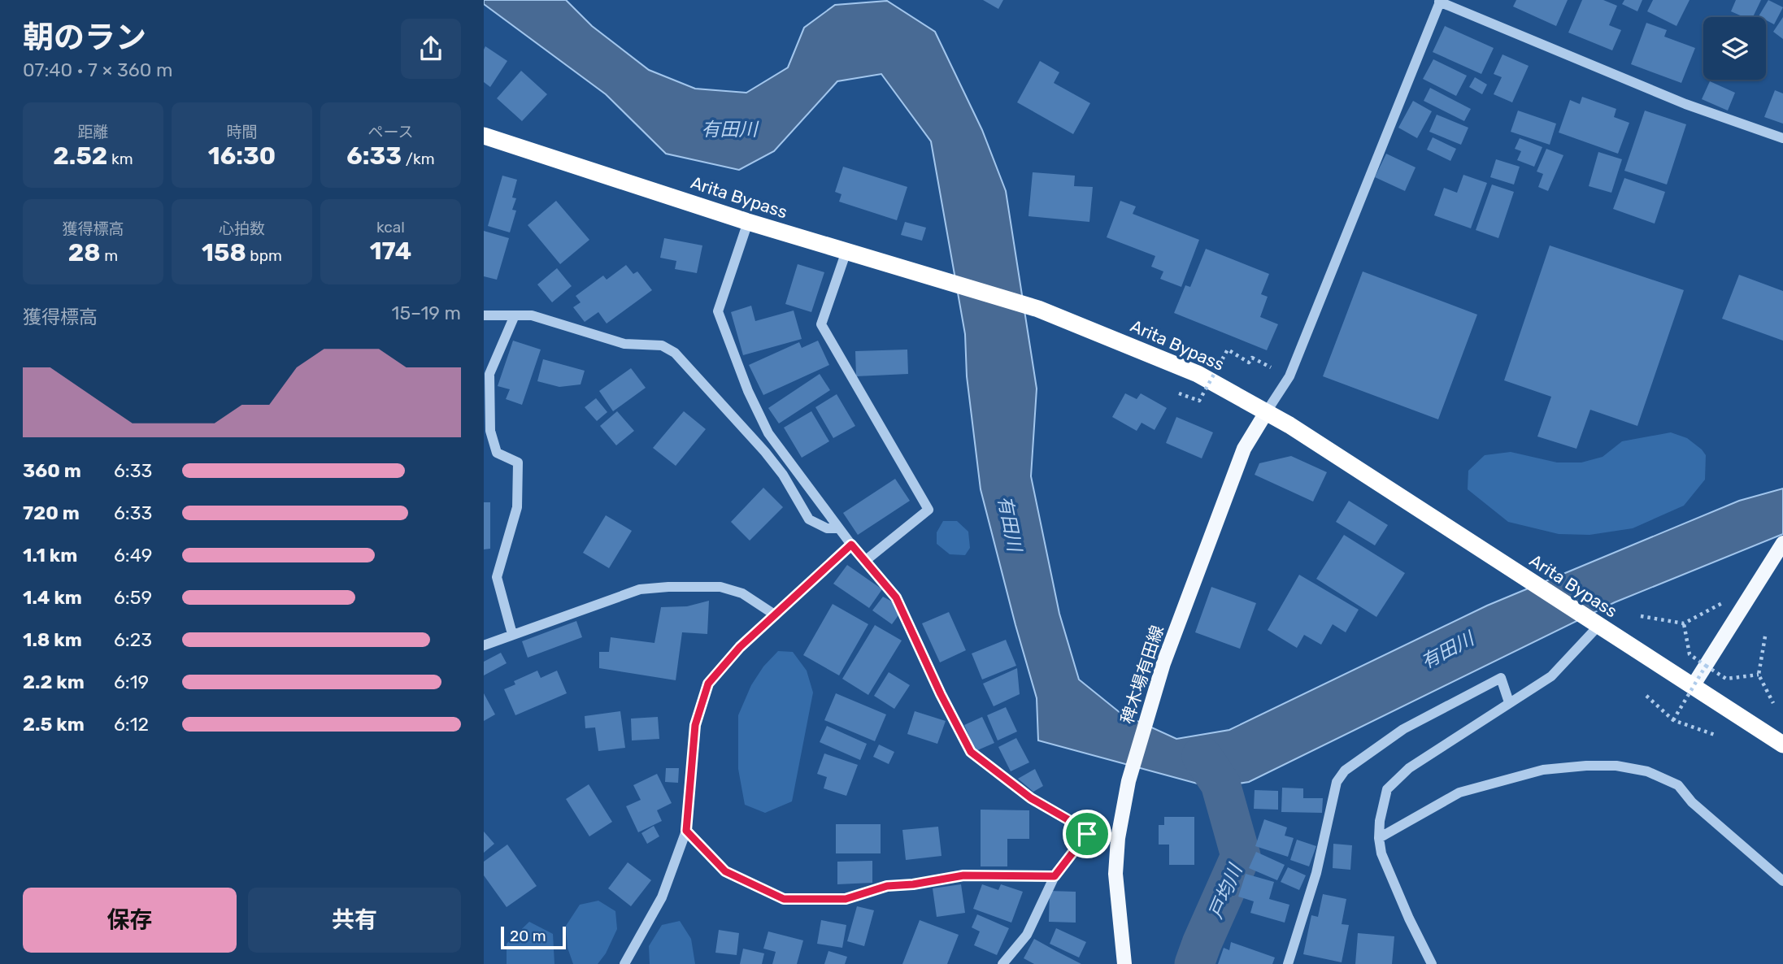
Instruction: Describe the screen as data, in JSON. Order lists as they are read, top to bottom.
{
  "streets": {
    "highway": ["Arita Bypass"],
    "main road": ["稗木場有田線"]
  },
  "crossings": [
    ["Arita Bypass", "稗木場有田線"]
  ],
  "water": ["有田川", "戸均川"],
  "scale_bar": "20 m",
  "page": {
    "heading": ["朝のラン", "07:40 · 7 × 360 m"],
    "stats": [
      ["距離", "2.52 km"],
      ["時間", "16:30"],
      ["ペース", "6:33 /km"],
      ["獲得標高", "28 m"],
      ["心拍数", "158 bpm"],
      ["kcal", "174"]
    ],
    "chart": ["獲得標高", "15–19 m"],
    "list": [
      {
        "name": "360 m",
        "note": "6:33"
      },
      {
        "name": "720 m",
        "note": "6:33"
      },
      {
        "name": "1.1 km",
        "note": "6:49"
      },
      {
        "name": "1.4 km",
        "note": "6:59"
      },
      {
        "name": "1.8 km",
        "note": "6:23"
      },
      {
        "name": "2.2 km",
        "note": "6:19"
      },
      {
        "name": "2.5 km",
        "note": "6:12"
      }
    ],
    "buttons": ["保存", "共有"],
    "scale": "20 m"
  }
}
